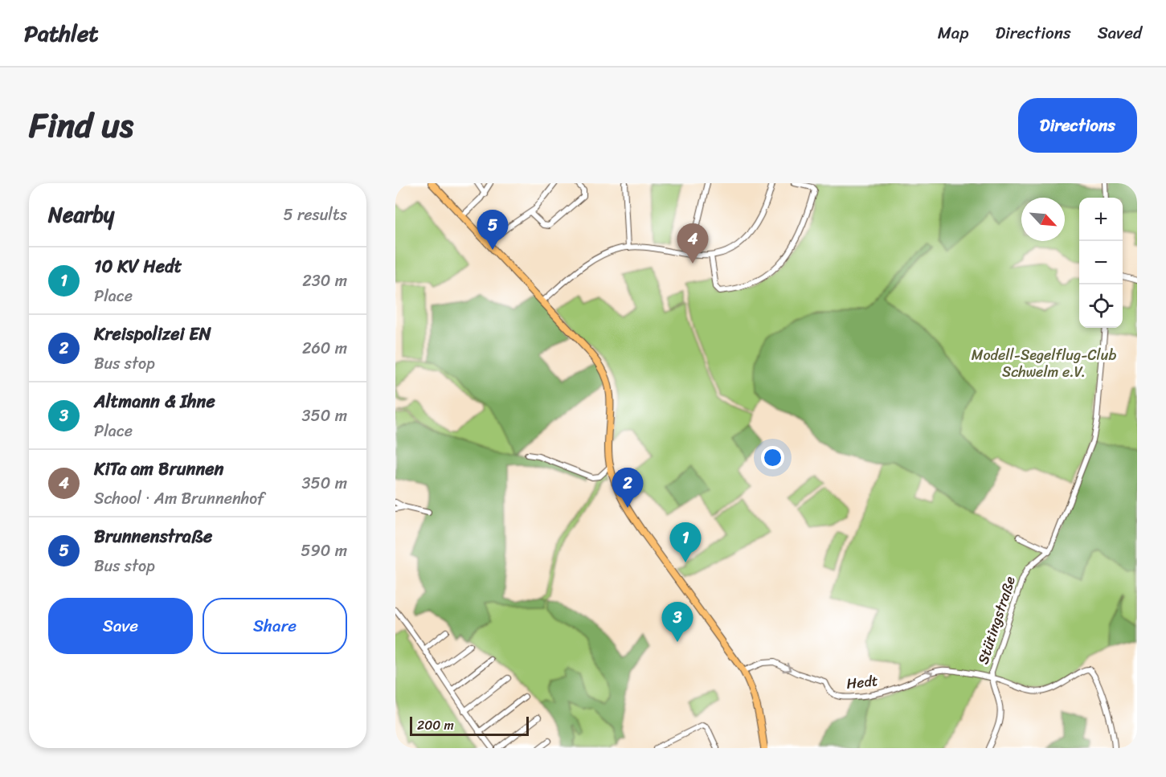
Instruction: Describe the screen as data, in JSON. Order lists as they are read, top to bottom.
{
  "streets": {
    "street": ["Stütingstraße", "Hedt"]
  },
  "crossings": [
    ["Stütingstraße", "Hedt"]
  ],
  "one_way": ["Hedt"],
  "parks": ["Modell-Segelflug-Club Schwelm e.V."],
  "scale_bar": "200 m",
  "north": "bottom right",
  "page": {
    "header": "Pathlet",
    "nav": ["Map", "Directions", "Saved"],
    "title": "Find us",
    "buttons": [
      "Directions",
      ["Save", "Share"]
    ],
    "heading": ["Nearby", "5 results"],
    "map_buttons": ["+", "−"],
    "pins": [
      "5",
      "4",
      "2",
      "1",
      "3"
    ],
    "list": [
      {
        "mark": "1",
        "name": "10 KV Hedt",
        "note": "Place",
        "value": "230 m"
      },
      {
        "mark": "2",
        "name": "Kreispolizei EN",
        "note": "Bus stop",
        "value": "260 m"
      },
      {
        "mark": "3",
        "name": "Altmann & Ihne",
        "note": "Place",
        "value": "350 m"
      },
      {
        "mark": "4",
        "name": "KiTa am Brunnen",
        "note": "School · Am Brunnenhof",
        "value": "350 m"
      },
      {
        "mark": "5",
        "name": "Brunnenstraße",
        "note": "Bus stop",
        "value": "590 m"
      }
    ],
    "scale": "200 m"
  }
}
